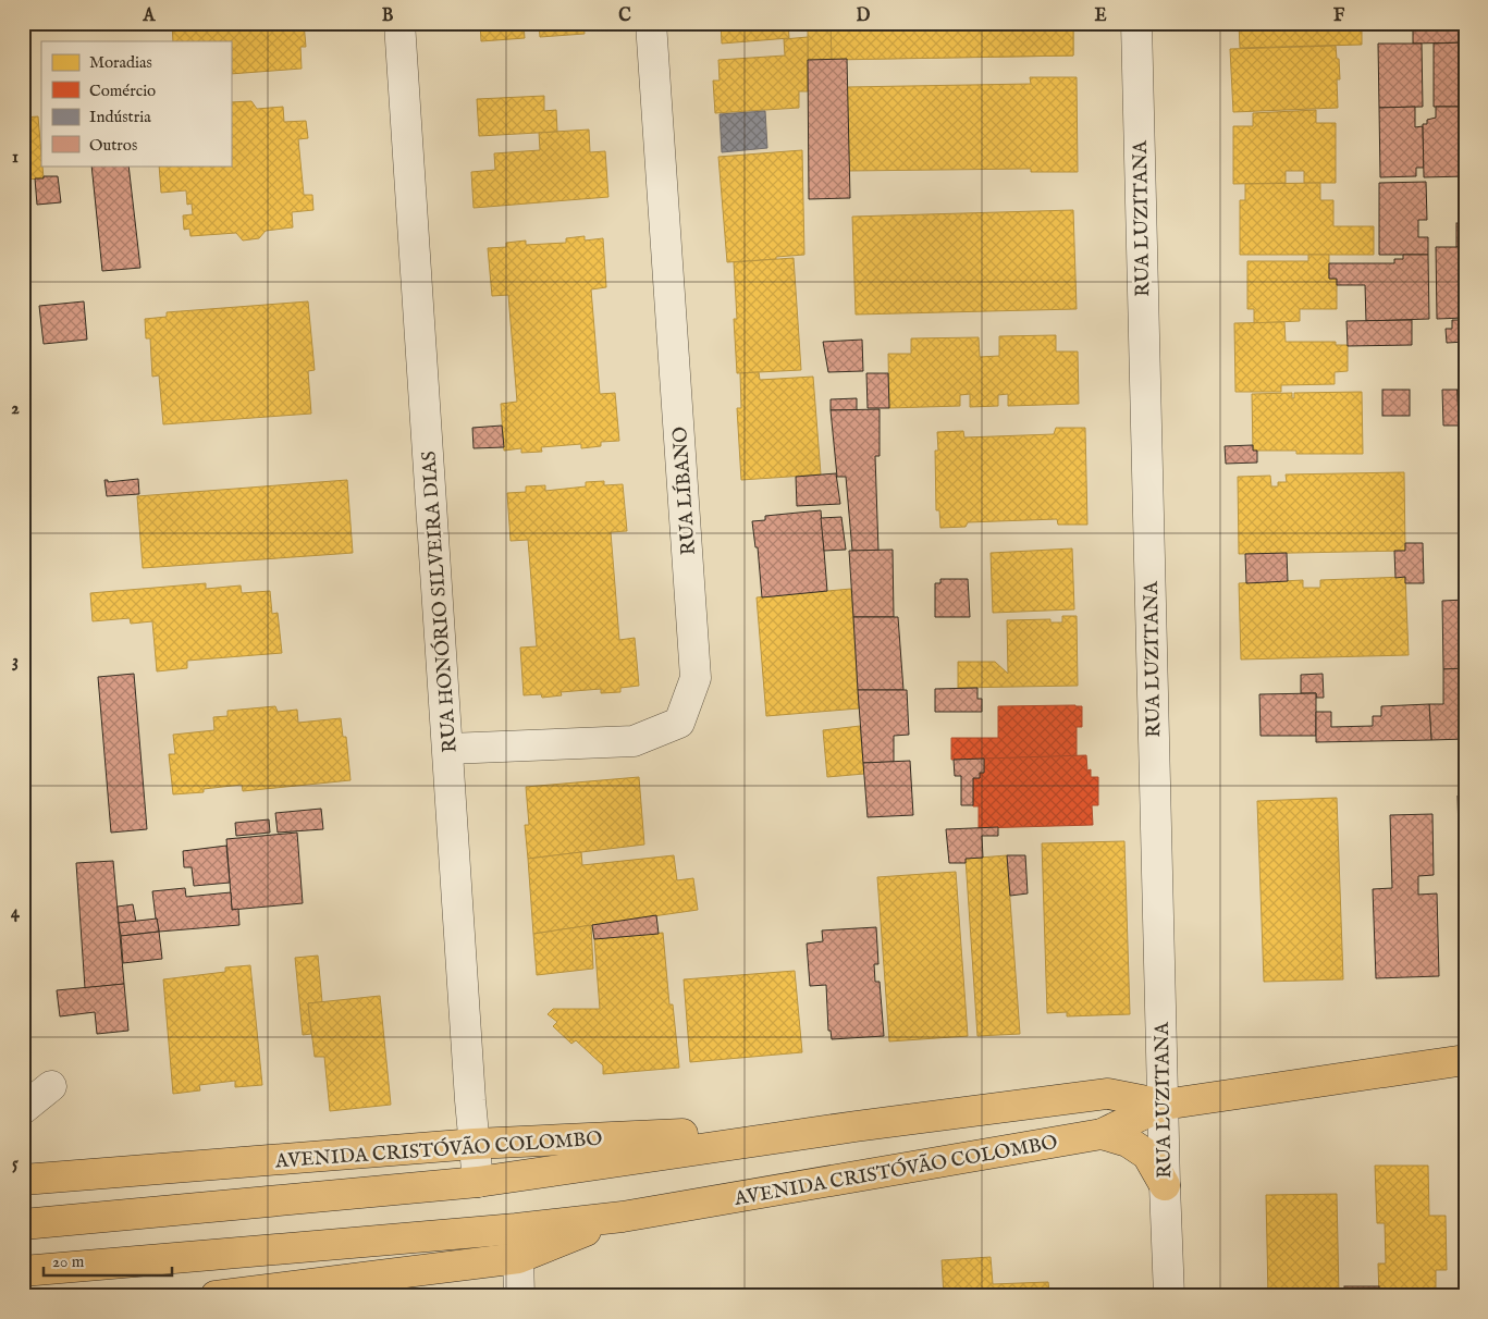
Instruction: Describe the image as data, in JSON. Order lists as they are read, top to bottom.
{
  "streets": {
    "main road": ["AVENIDA CRISTÓVÃO COLOMBO"],
    "street": ["RUA LUZITANA", "RUA LÍBANO", "RUA HONÓRIO SILVEIRA DIAS"]
  },
  "crossings": [
    ["RUA LUZITANA", "AVENIDA CRISTÓVÃO COLOMBO"],
    ["RUA LÍBANO", "RUA HONÓRIO SILVEIRA DIAS"],
    ["RUA HONÓRIO SILVEIRA DIAS", "AVENIDA CRISTÓVÃO COLOMBO"]
  ],
  "legend": [
    "Moradias",
    "Comércio",
    "Indústria",
    "Outros"
  ],
  "scale_bar": "20 m",
  "grid": {
    "columns": [
      "A",
      "B",
      "C",
      "D",
      "E",
      "F"
    ],
    "rows": [
      "1",
      "2",
      "3",
      "4",
      "5"
    ]
  }
}
